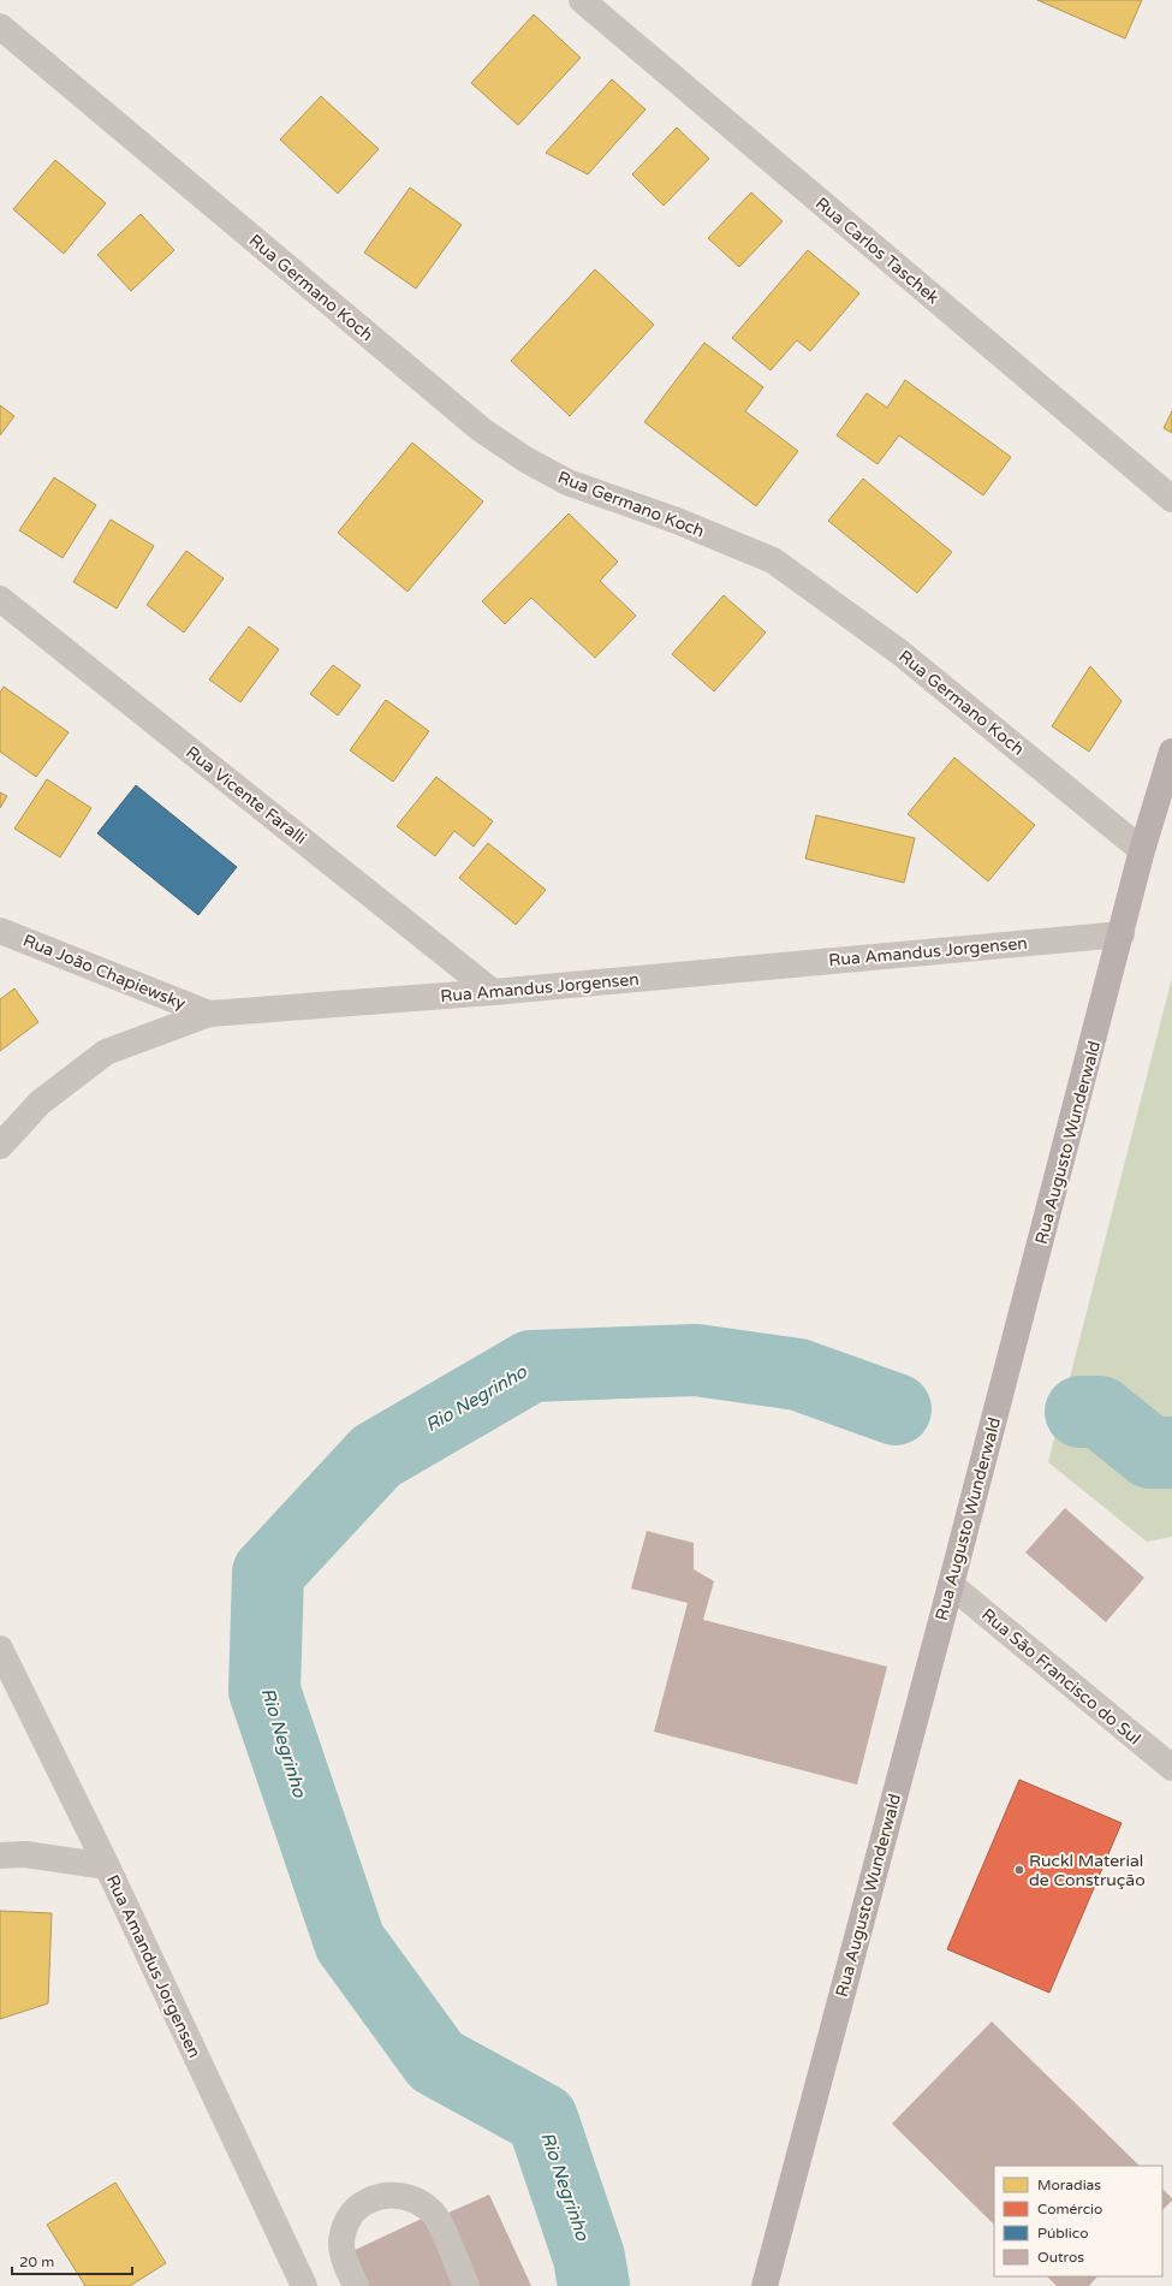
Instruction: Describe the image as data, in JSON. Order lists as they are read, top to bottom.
{
  "streets": {
    "main road": ["Rua Augusto Wunderwald"],
    "street": [
      "Rua Carlos Taschek",
      "Rua Germano Koch",
      "Rua Vicente Faralli",
      "Rua Amandus Jorgensen",
      "Rua João Chapiewsky",
      "Rua São Francisco do Sul"
    ]
  },
  "crossings": [
    ["Rua Germano Koch", "Rua Augusto Wunderwald"],
    ["Rua Vicente Faralli", "Rua Amandus Jorgensen"],
    ["Rua Amandus Jorgensen", "Rua João Chapiewsky"],
    ["Rua Amandus Jorgensen", "Rua Augusto Wunderwald"],
    ["Rua Augusto Wunderwald", "Rua São Francisco do Sul"]
  ],
  "water": ["Rio Negrinho"],
  "places": ["Ruckl Material de Construção"],
  "legend": [
    "Moradias",
    "Comércio",
    "Público",
    "Outros"
  ],
  "scale_bar": "20 m"
}
